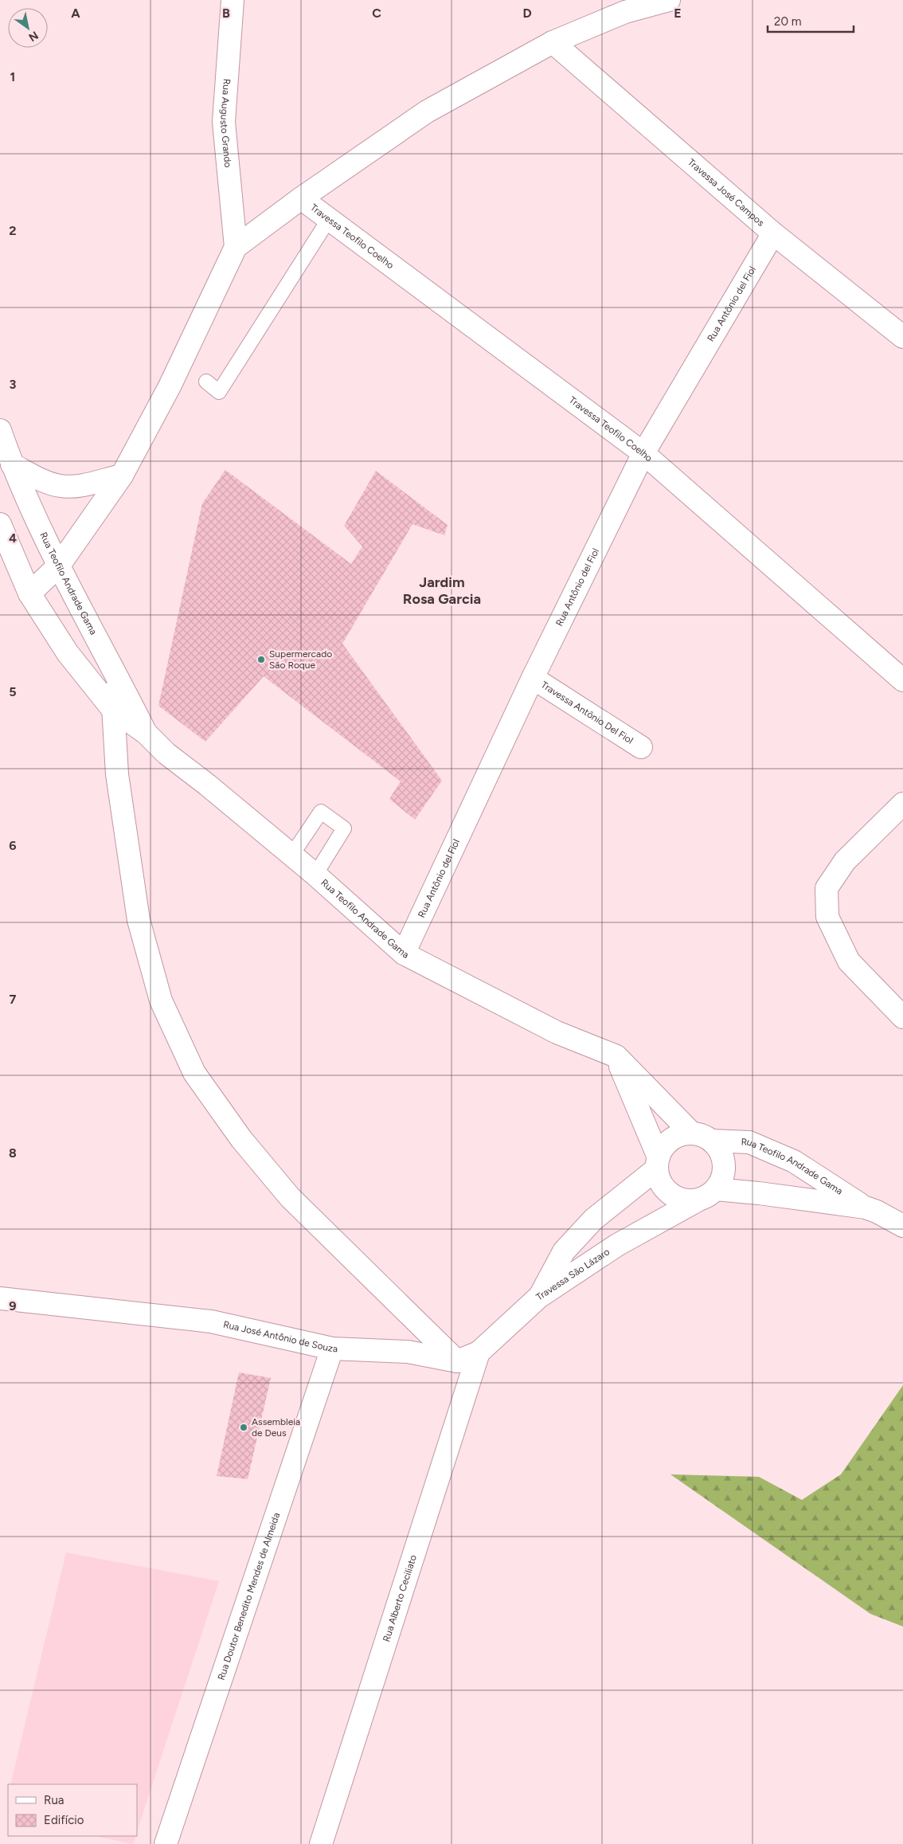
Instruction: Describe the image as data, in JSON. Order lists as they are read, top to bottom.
{
  "streets": {
    "street": [
      "Rua Augusto Grando",
      "Travessa José Campos",
      "Travessa Teofilo Coelho",
      "Rua Antônio del Fiol",
      "Rua Teofilo Andrade Gama",
      "Travessa Antônio Del Fiol",
      "Travessa São Lázaro",
      "Rua José Antônio de Souza",
      "Rua Doutor Benedito Mendes de Almeida",
      "Rua Alberto Ceciliato"
    ]
  },
  "crossings": [
    ["Travessa José Campos", "Rua Antônio del Fiol"],
    ["Travessa Teofilo Coelho", "Rua Antônio del Fiol"],
    ["Rua Antônio del Fiol", "Rua Teofilo Andrade Gama"],
    ["Rua Antônio del Fiol", "Travessa Antônio Del Fiol"],
    ["Rua Teofilo Andrade Gama", "Travessa São Lázaro"],
    ["Rua José Antônio de Souza", "Rua Doutor Benedito Mendes de Almeida"]
  ],
  "districts": ["Jardim Rosa Garcia"],
  "places": ["Supermercado São Roque", "Assembleia de Deus"],
  "legend": ["Rua", "Edifício"],
  "scale_bar": "20 m",
  "north": "bottom right",
  "grid": {
    "columns": [
      "A",
      "B",
      "C",
      "D",
      "E"
    ],
    "rows": [
      "1",
      "2",
      "3",
      "4",
      "5",
      "6",
      "7",
      "8",
      "9"
    ]
  }
}
